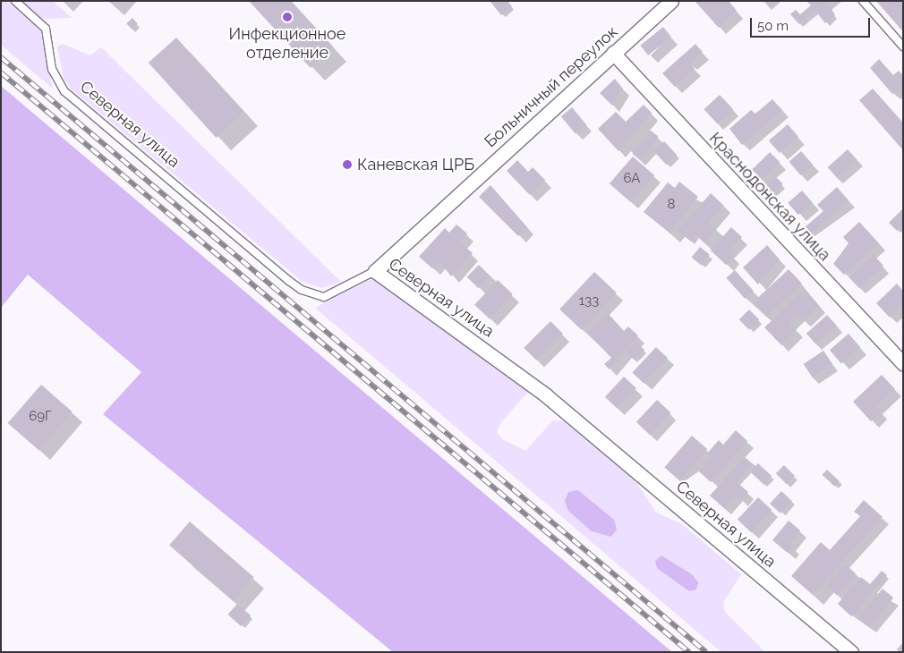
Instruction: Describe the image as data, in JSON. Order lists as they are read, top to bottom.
{
  "streets": {
    "street": ["Больничный переулок", "Северная улица", "Краснодонская улица"]
  },
  "crossings": [
    ["Больничный переулок", "Северная улица"],
    ["Больничный переулок", "Краснодонская улица"]
  ],
  "places": ["Инфекционное отделение", "Каневская ЦРБ"],
  "house_numbers": [
    "6А",
    "8",
    "133",
    "69Г"
  ],
  "scale_bar": "50 m"
}
